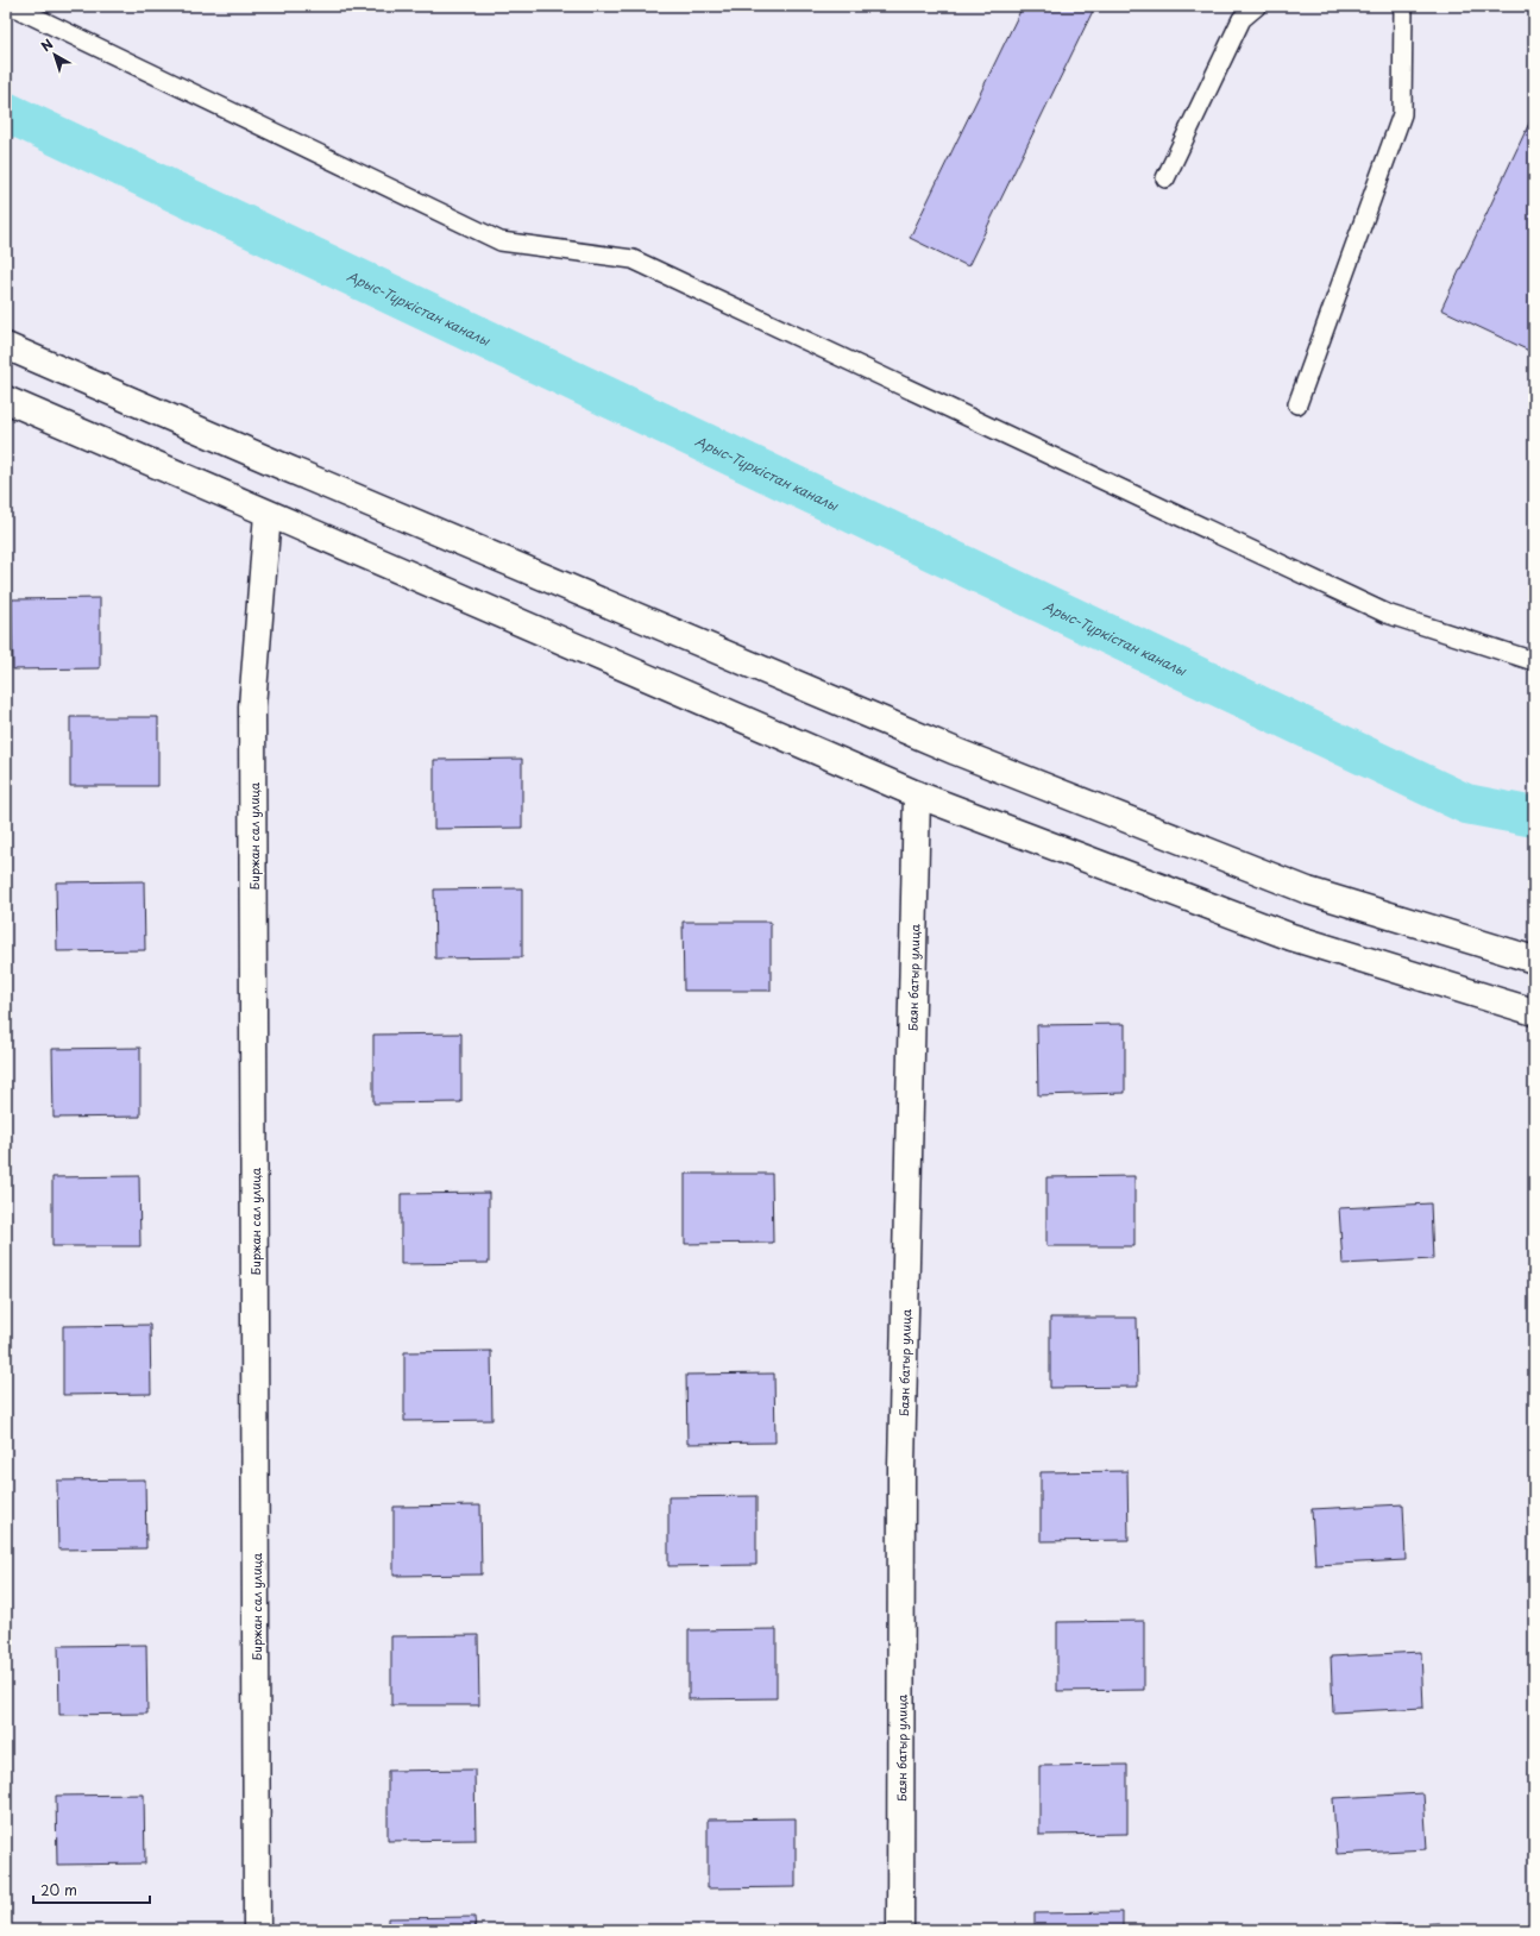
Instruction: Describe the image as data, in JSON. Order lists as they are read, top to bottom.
{
  "streets": {
    "main road": ["Биржан сал улица", "Баян батыр улица"]
  },
  "water": ["Арыс-Түркістан каналы"],
  "scale_bar": "20 m",
  "north": "top left"
}
